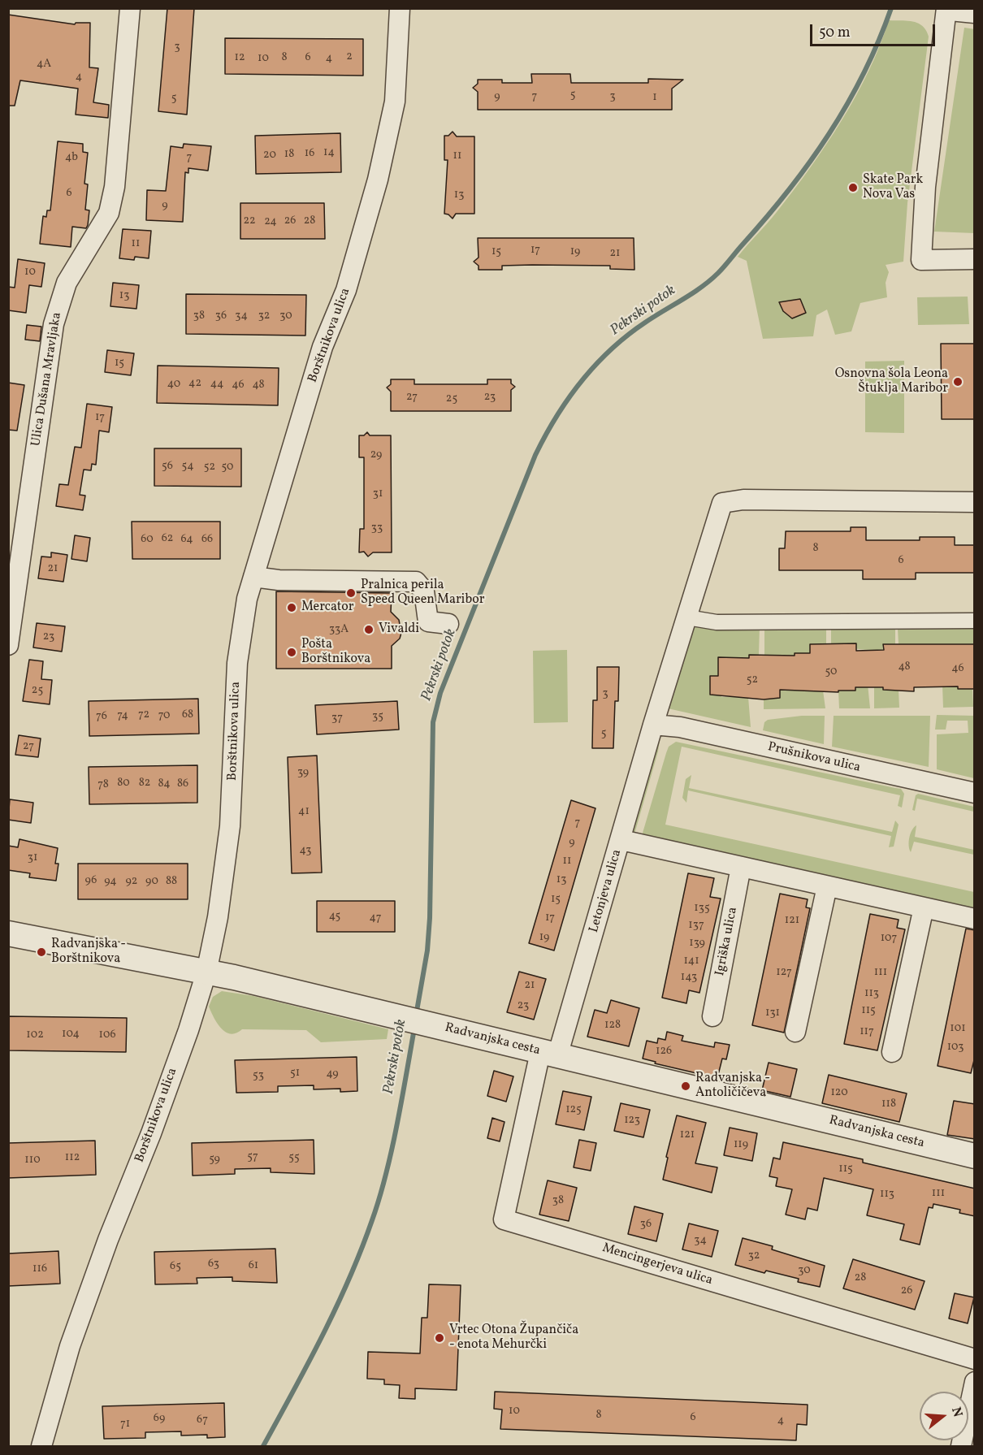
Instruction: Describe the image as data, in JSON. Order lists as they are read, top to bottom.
{
  "streets": {
    "street": [
      "Borštnikova ulica",
      "Ulica Dušana Mravljaka",
      "Prušnikova ulica",
      "Letonjeva ulica",
      "Igriška ulica",
      "Radvanjska cesta",
      "Mencingerjeva ulica"
    ]
  },
  "crossings": [
    ["Borštnikova ulica", "Radvanjska cesta"],
    ["Prušnikova ulica", "Letonjeva ulica"],
    ["Letonjeva ulica", "Radvanjska cesta"],
    ["Letonjeva ulica", "Mencingerjeva ulica"],
    ["Radvanjska cesta", "Mencingerjeva ulica"]
  ],
  "water": ["Pekrski potok"],
  "places": [
    "Skate Park Nova Vas",
    "Osnovna šola Leona Štuklja Maribor",
    "Pralnica perila Speed Queen Maribor",
    "Mercator",
    "Vivaldi",
    "Pošta Borštnikova",
    "Radvanjska - Borštnikova",
    "Radvanjska - Antoličičeva",
    "Vrtec Otona Župančiča - enota Mehurčki"
  ],
  "house_numbers": [
    "3",
    "2",
    "12",
    "8",
    "6",
    "10",
    "4",
    "4A",
    "4",
    "5",
    "9",
    "7",
    "3",
    "1",
    "5",
    "14",
    "16",
    "18",
    "20",
    "11",
    "4b",
    "7",
    "6",
    "13",
    "9",
    "22",
    "26",
    "28",
    "24",
    "11",
    "17",
    "15",
    "19",
    "21",
    "10",
    "13",
    "38",
    "36",
    "34",
    "32",
    "30",
    "15",
    "42",
    "40",
    "44",
    "46",
    "48",
    "27",
    "23",
    "25",
    "17",
    "29",
    "56",
    "54",
    "52",
    "50",
    "31",
    "33",
    "62",
    "60",
    "64",
    "66",
    "8",
    "6",
    "21",
    "33A",
    "23",
    "48",
    "46",
    "50",
    "52",
    "25",
    "3",
    "72",
    "68",
    "74",
    "70",
    "76",
    "35",
    "37",
    "5",
    "27",
    "39",
    "80",
    "82",
    "84",
    "86",
    "78",
    "41",
    "7",
    "9",
    "43",
    "31",
    "11",
    "13",
    "96",
    "94",
    "92",
    "90",
    "88",
    "15",
    "135",
    "45",
    "47",
    "17",
    "121",
    "137",
    "19",
    "107",
    "139",
    "141",
    "127",
    "111",
    "143",
    "21",
    "113",
    "23",
    "115",
    "131",
    "128",
    "101",
    "117",
    "104",
    "102",
    "106",
    "103",
    "126",
    "51",
    "49",
    "53",
    "120",
    "118",
    "125",
    "123",
    "121",
    "119",
    "57",
    "112",
    "55",
    "59",
    "110",
    "115",
    "111",
    "113",
    "38",
    "36",
    "34",
    "32",
    "63",
    "61",
    "65",
    "116",
    "30",
    "28",
    "26",
    "10",
    "8",
    "6",
    "69",
    "67",
    "4",
    "71"
  ],
  "scale_bar": "50 m",
  "north": "right"
}
